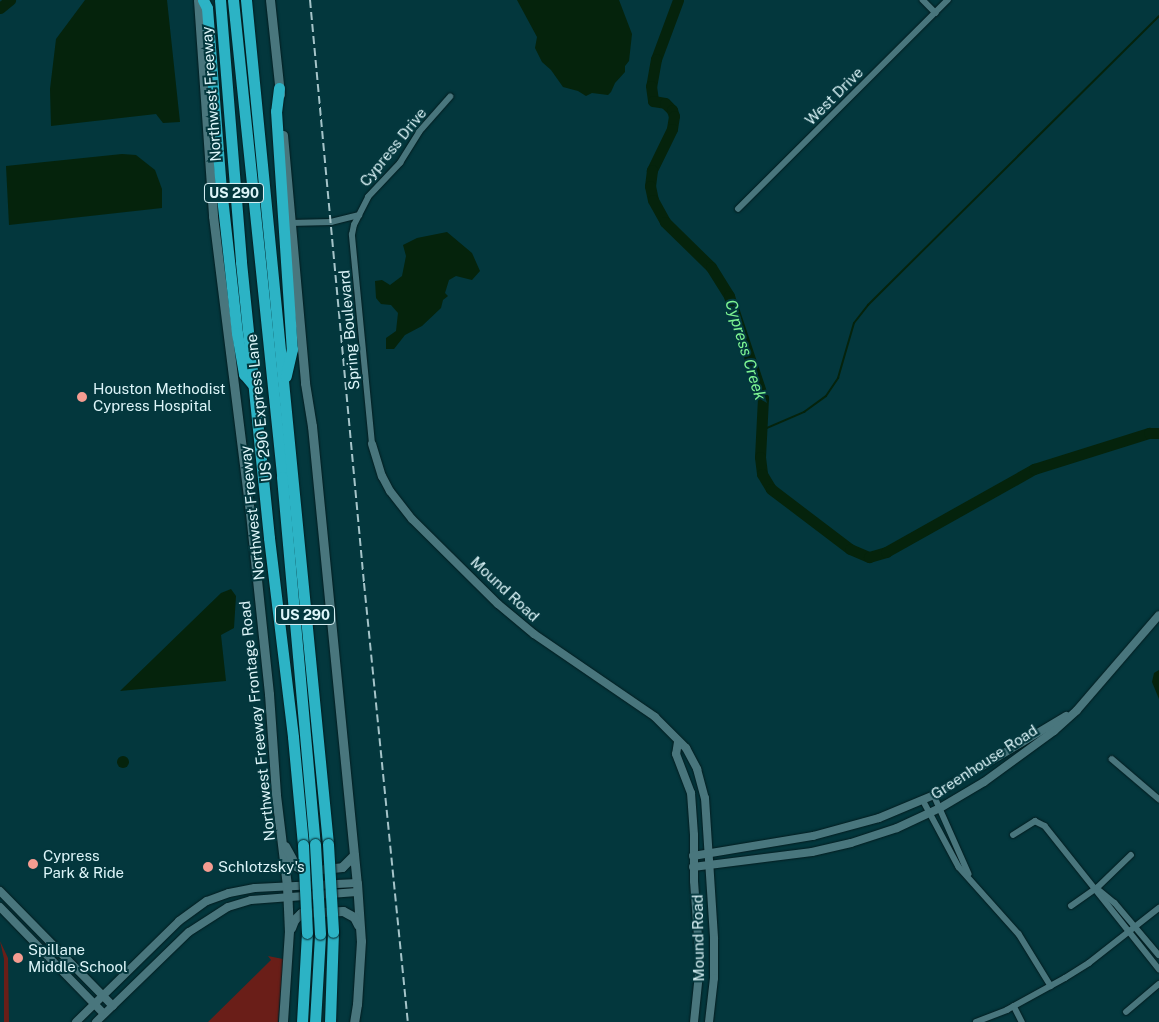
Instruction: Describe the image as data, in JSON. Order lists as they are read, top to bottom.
{
  "streets": {
    "highway": ["Northwest Freeway", "US 290", "US 290 Express Lane"],
    "main road": ["Northwest Freeway Frontage Road"],
    "street": [
      "West Drive",
      "Cypress Drive",
      "Spring Boulevard",
      "Mound Road",
      "Greenhouse Road"
    ]
  },
  "crossings": [
    ["Cypress Drive", "Spring Boulevard"],
    ["Spring Boulevard", "Mound Road"],
    ["Mound Road", "Greenhouse Road"]
  ],
  "water": ["Cypress Creek"],
  "places": [
    "Houston Methodist Cypress Hospital",
    "Cypress Park & Ride",
    "Schlotzsky's",
    "Spillane Middle School"
  ]
}
